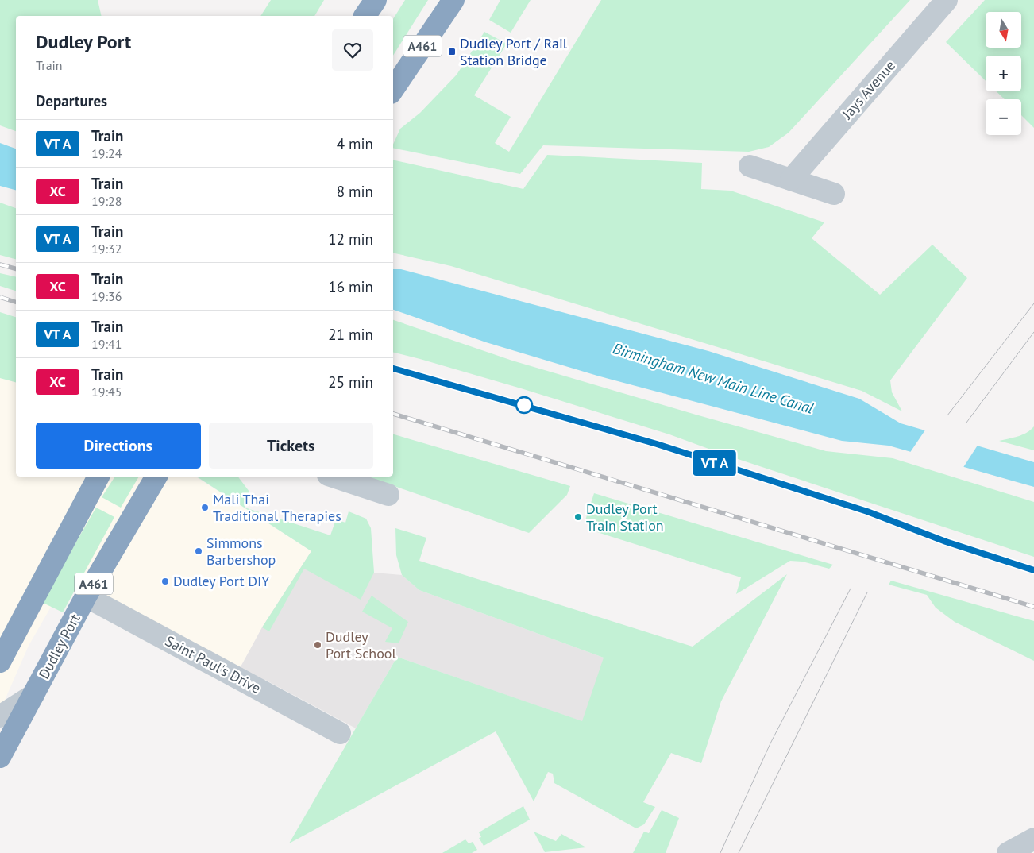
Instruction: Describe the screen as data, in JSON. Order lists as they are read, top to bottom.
{
  "streets": {
    "highway": ["A461", "Dudley Port"],
    "street": ["Jays Avenue", "Saint Paul's Drive"]
  },
  "crossings": [
    ["Dudley Port", "Saint Paul's Drive"]
  ],
  "water": ["Birmingham New Main Line Canal"],
  "places": {
    "transit": ["Dudley Port / Rail Station Bridge"],
    "other": [
      "Mali Thai Traditional Therapies",
      "Dudley Port Train Station",
      "Simmons Barbershop",
      "Dudley Port DIY",
      "Dudley Port School"
    ]
  },
  "north": "bottom",
  "page": {
    "on_map": "VT A",
    "map_buttons": ["+", "−"],
    "heading": [
      ["Dudley Port", "Train"],
      "Departures"
    ],
    "list": [
      {
        "mark": "VT A",
        "name": "Train",
        "note": "19:24",
        "value": "4 min"
      },
      {
        "mark": "XC",
        "name": "Train",
        "note": "19:28",
        "value": "8 min"
      },
      {
        "mark": "VT A",
        "name": "Train",
        "note": "19:32",
        "value": "12 min"
      },
      {
        "mark": "XC",
        "name": "Train",
        "note": "19:36",
        "value": "16 min"
      },
      {
        "mark": "VT A",
        "name": "Train",
        "note": "19:41",
        "value": "21 min"
      },
      {
        "mark": "XC",
        "name": "Train",
        "note": "19:45",
        "value": "25 min"
      }
    ],
    "buttons": ["Directions", "Tickets"]
  }
}
